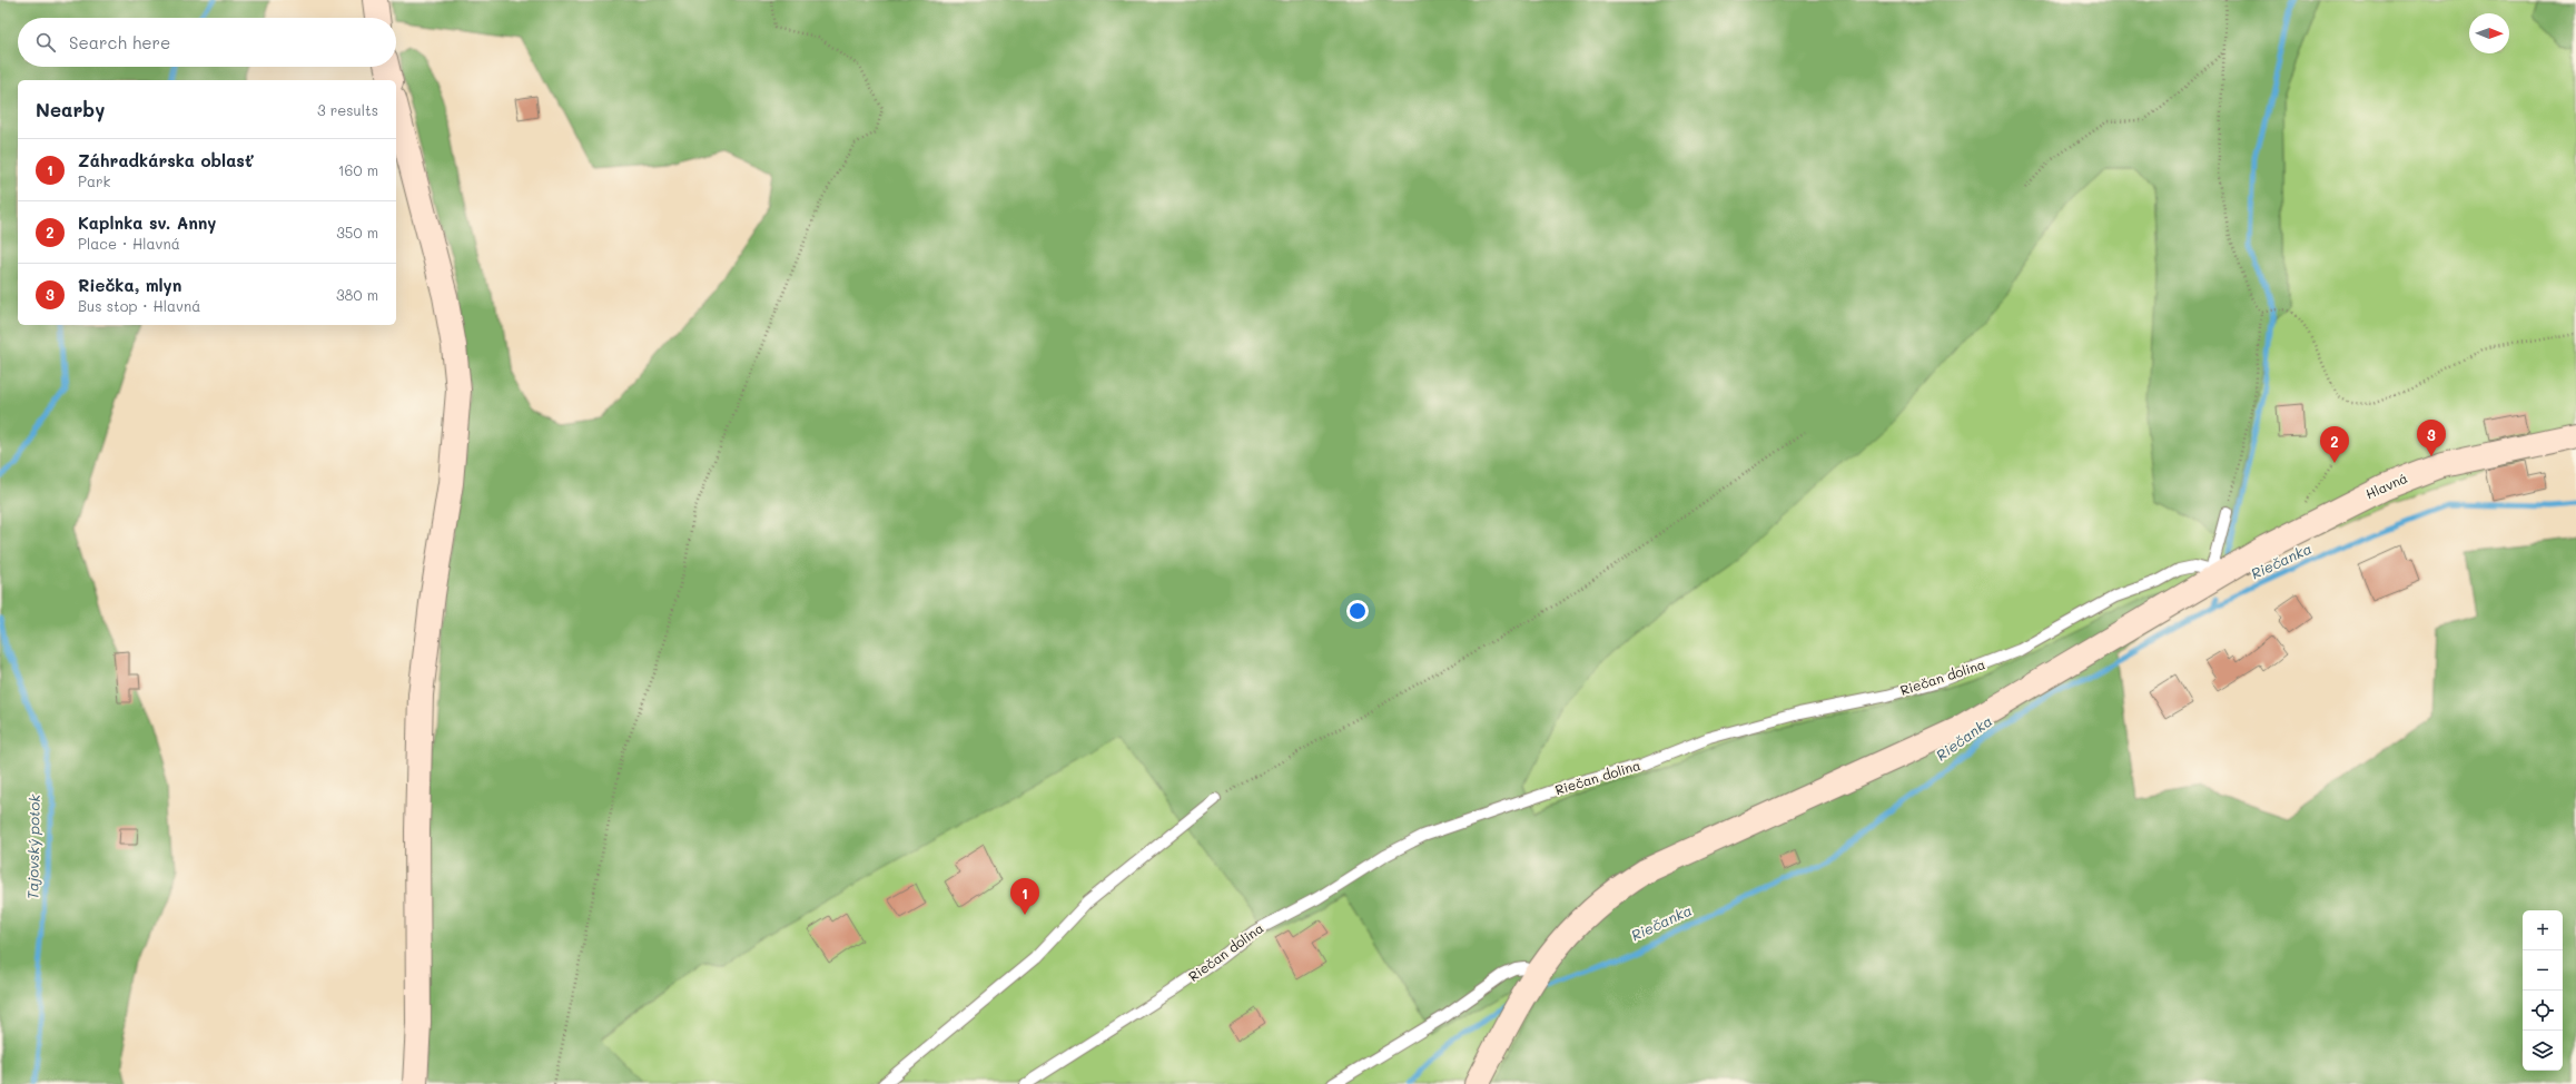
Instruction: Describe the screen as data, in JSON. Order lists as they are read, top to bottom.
{
  "streets": {
    "street": ["Hlavná"],
    "lane": ["Riečan dolina"]
  },
  "crossings": [
    ["Hlavná", "Riečan dolina"]
  ],
  "water": ["Riečanka", "Tajovský potok"],
  "north": "right",
  "page": {
    "search": "Search here",
    "heading": ["Nearby", "3 results"],
    "list": [
      {
        "mark": "1",
        "name": "Záhradkárska oblasť",
        "note": "Park",
        "value": "160 m"
      },
      {
        "mark": "2",
        "name": "Kaplnka sv. Anny",
        "note": "Place · Hlavná",
        "value": "350 m"
      },
      {
        "mark": "3",
        "name": "Riečka, mlyn",
        "note": "Bus stop · Hlavná",
        "value": "380 m"
      }
    ],
    "pins": ["3", "2", "1"],
    "map_buttons": ["+", "−"]
  }
}
